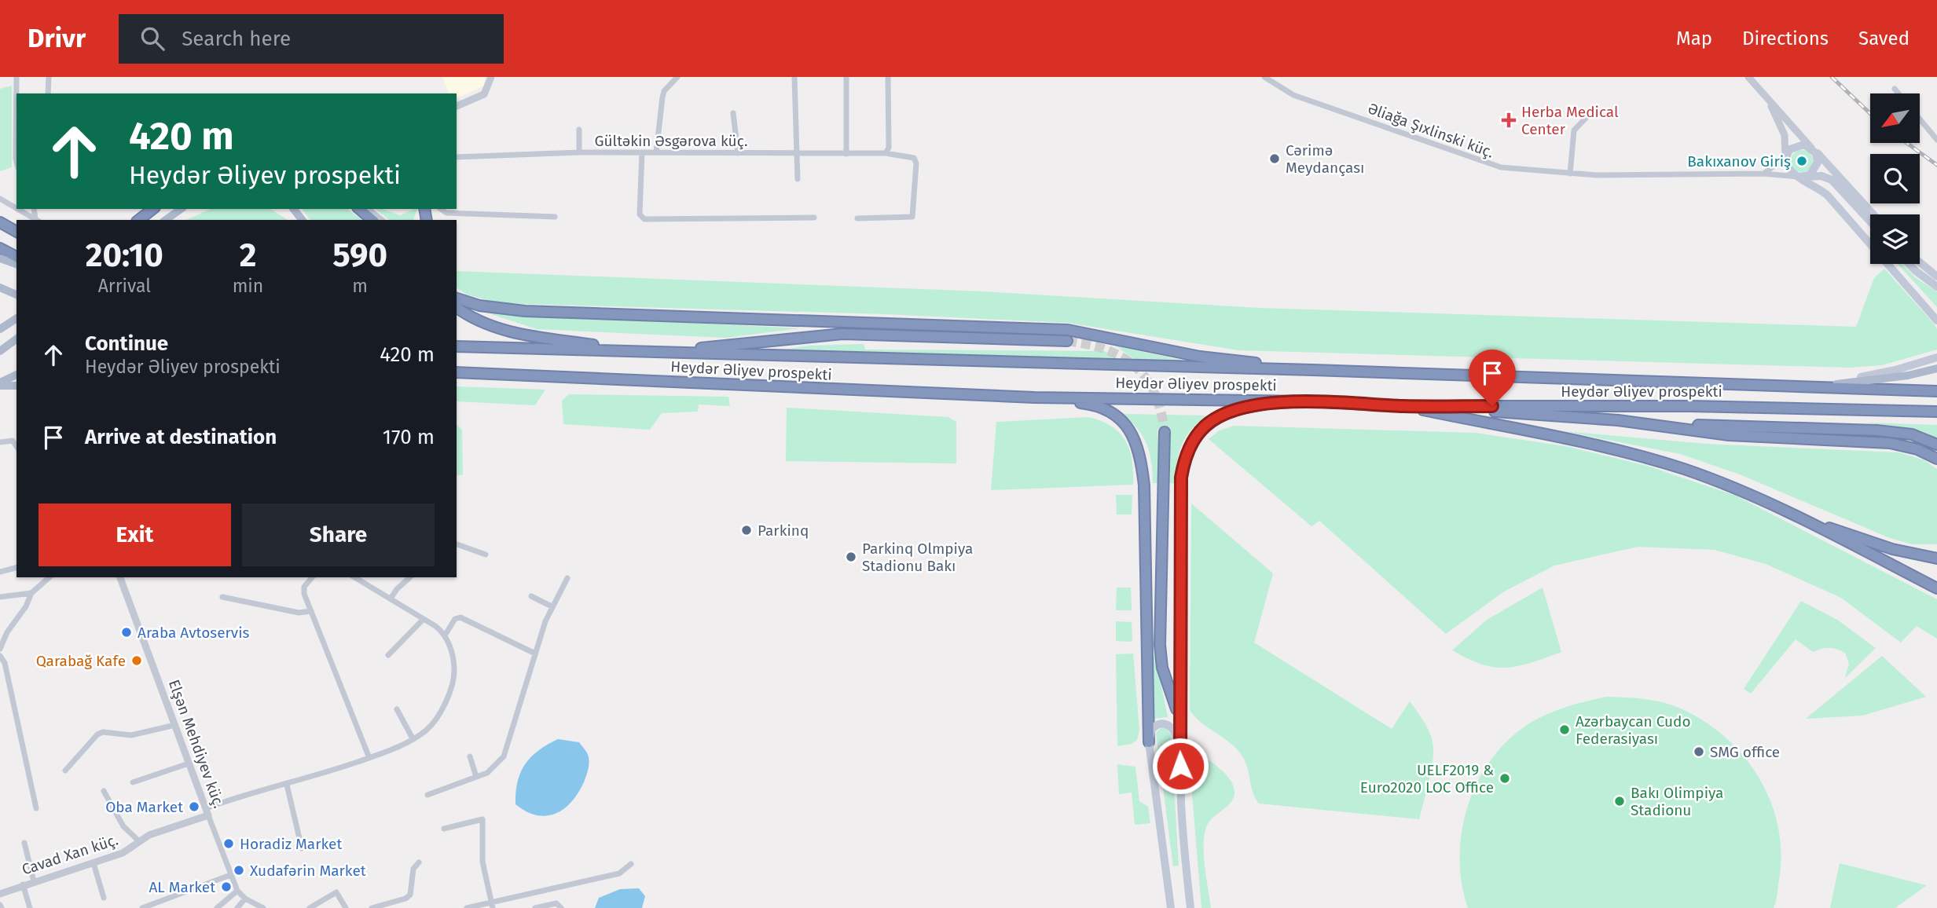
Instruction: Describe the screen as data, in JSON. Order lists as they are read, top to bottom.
{
  "streets": {
    "highway": ["Heydər Əliyev prospekti"],
    "street": [
      "Əliağa Şıxlinski küç.",
      "Gültəkin Əsgərova küç.",
      "Elşən Mehdiyev küç.",
      "Cavad Xan küç."
    ]
  },
  "crossings": [
    ["Elşən Mehdiyev küç.", "Cavad Xan küç."]
  ],
  "places": {
    "health": ["Herba Medical Center"],
    "other": [
      "Cərimə Meydançası",
      "Bakıxanov Giriş",
      "Parkinq",
      "Parkinq Olmpiya Stadionu Bakı",
      "Araba Avtoservis",
      "Qarabağ Kafe",
      "Azərbaycan Cudo Federasiyası",
      "SMG office",
      "UELF2019 & Euro2020 LOC Office",
      "Bakı Olimpiya Stadionu",
      "Oba Market",
      "Horadiz Market",
      "Xudafərin Market",
      "AL Market"
    ]
  },
  "north": "bottom left",
  "page": {
    "header": "Drivr",
    "search": "Search here",
    "nav": ["Map", "Directions", "Saved"],
    "turn": ["420 m", "Heydər Əliyev prospekti"],
    "eta": [
      "20:10",
      "Arrival",
      "2",
      "min",
      "590",
      "m"
    ],
    "list": [
      {
        "name": "Continue",
        "note": "Heydər Əliyev prospekti",
        "value": "420 m"
      },
      {
        "name": "Arrive at destination",
        "value": "170 m"
      }
    ],
    "buttons": ["Exit", "Share"]
  }
}
